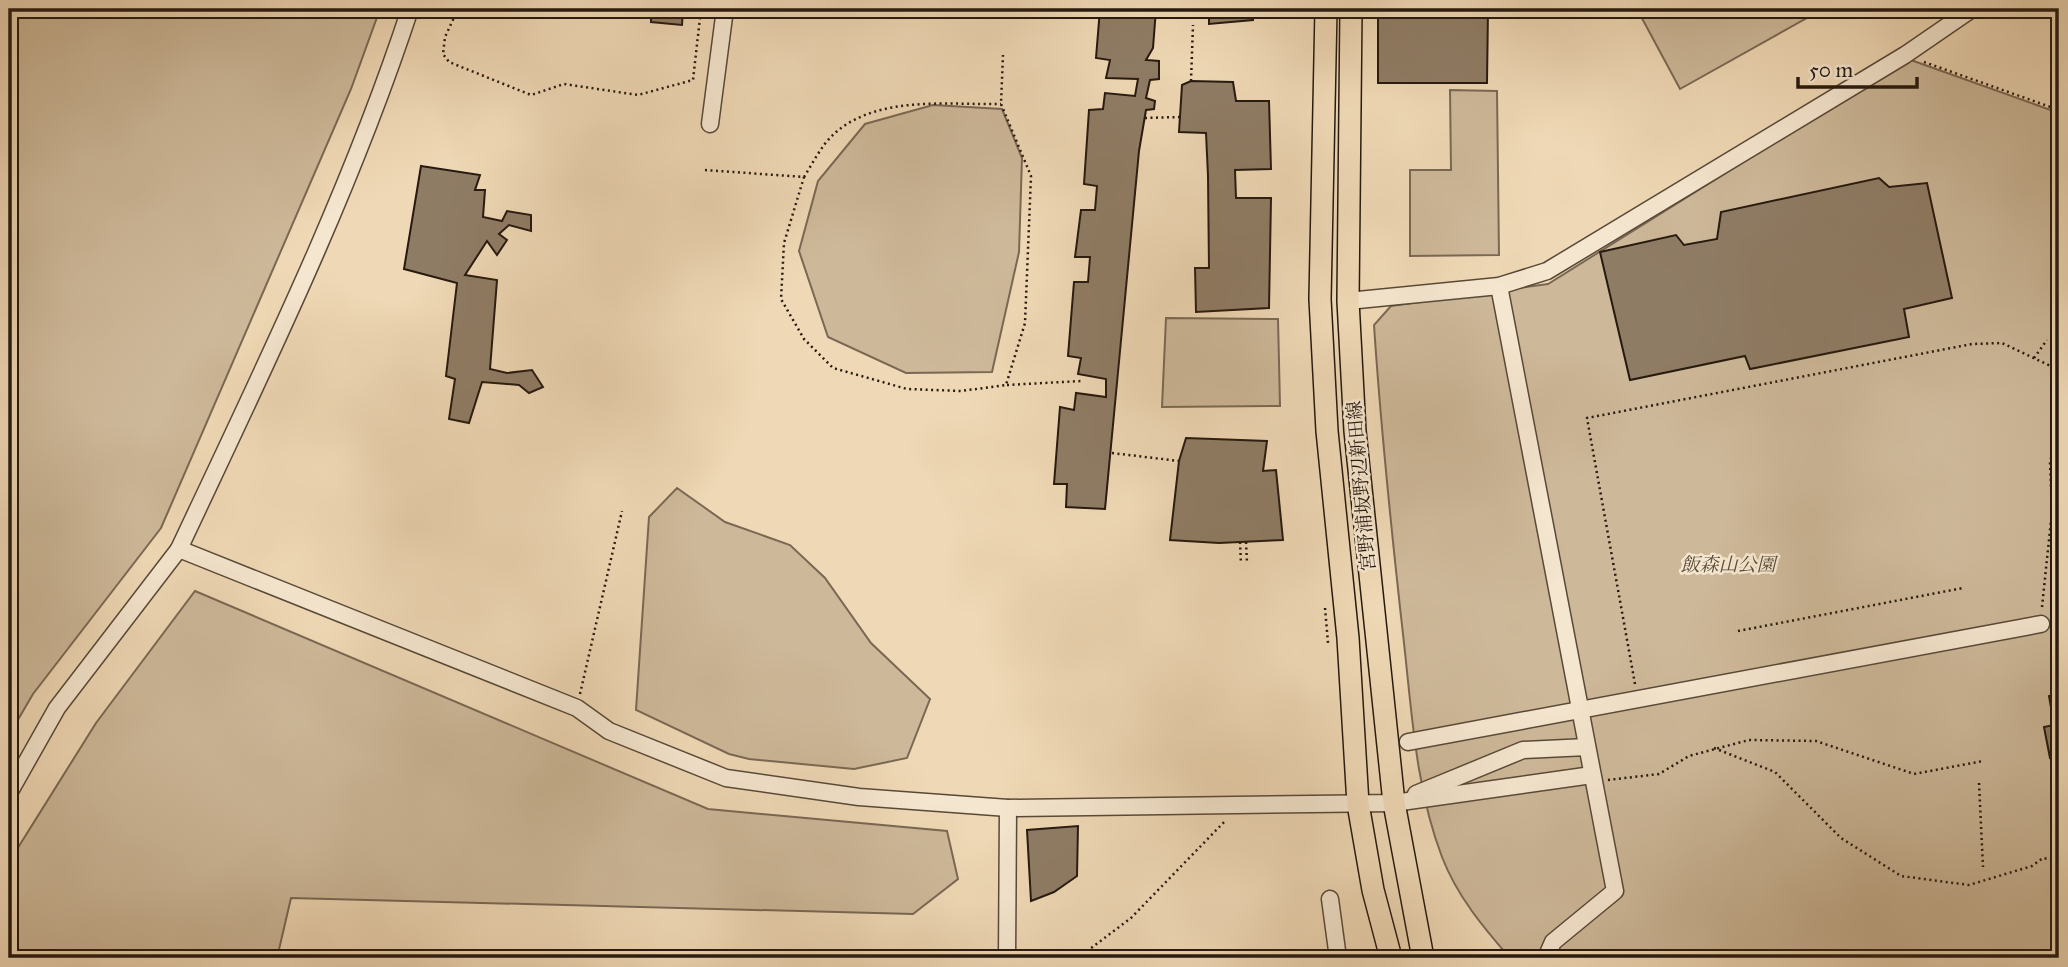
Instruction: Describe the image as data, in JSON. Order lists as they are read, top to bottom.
{
  "streets": {
    "main road": ["宮野浦坂野辺新田線"]
  },
  "parks": ["飯森山公園"],
  "scale_bar": "50 m"
}
